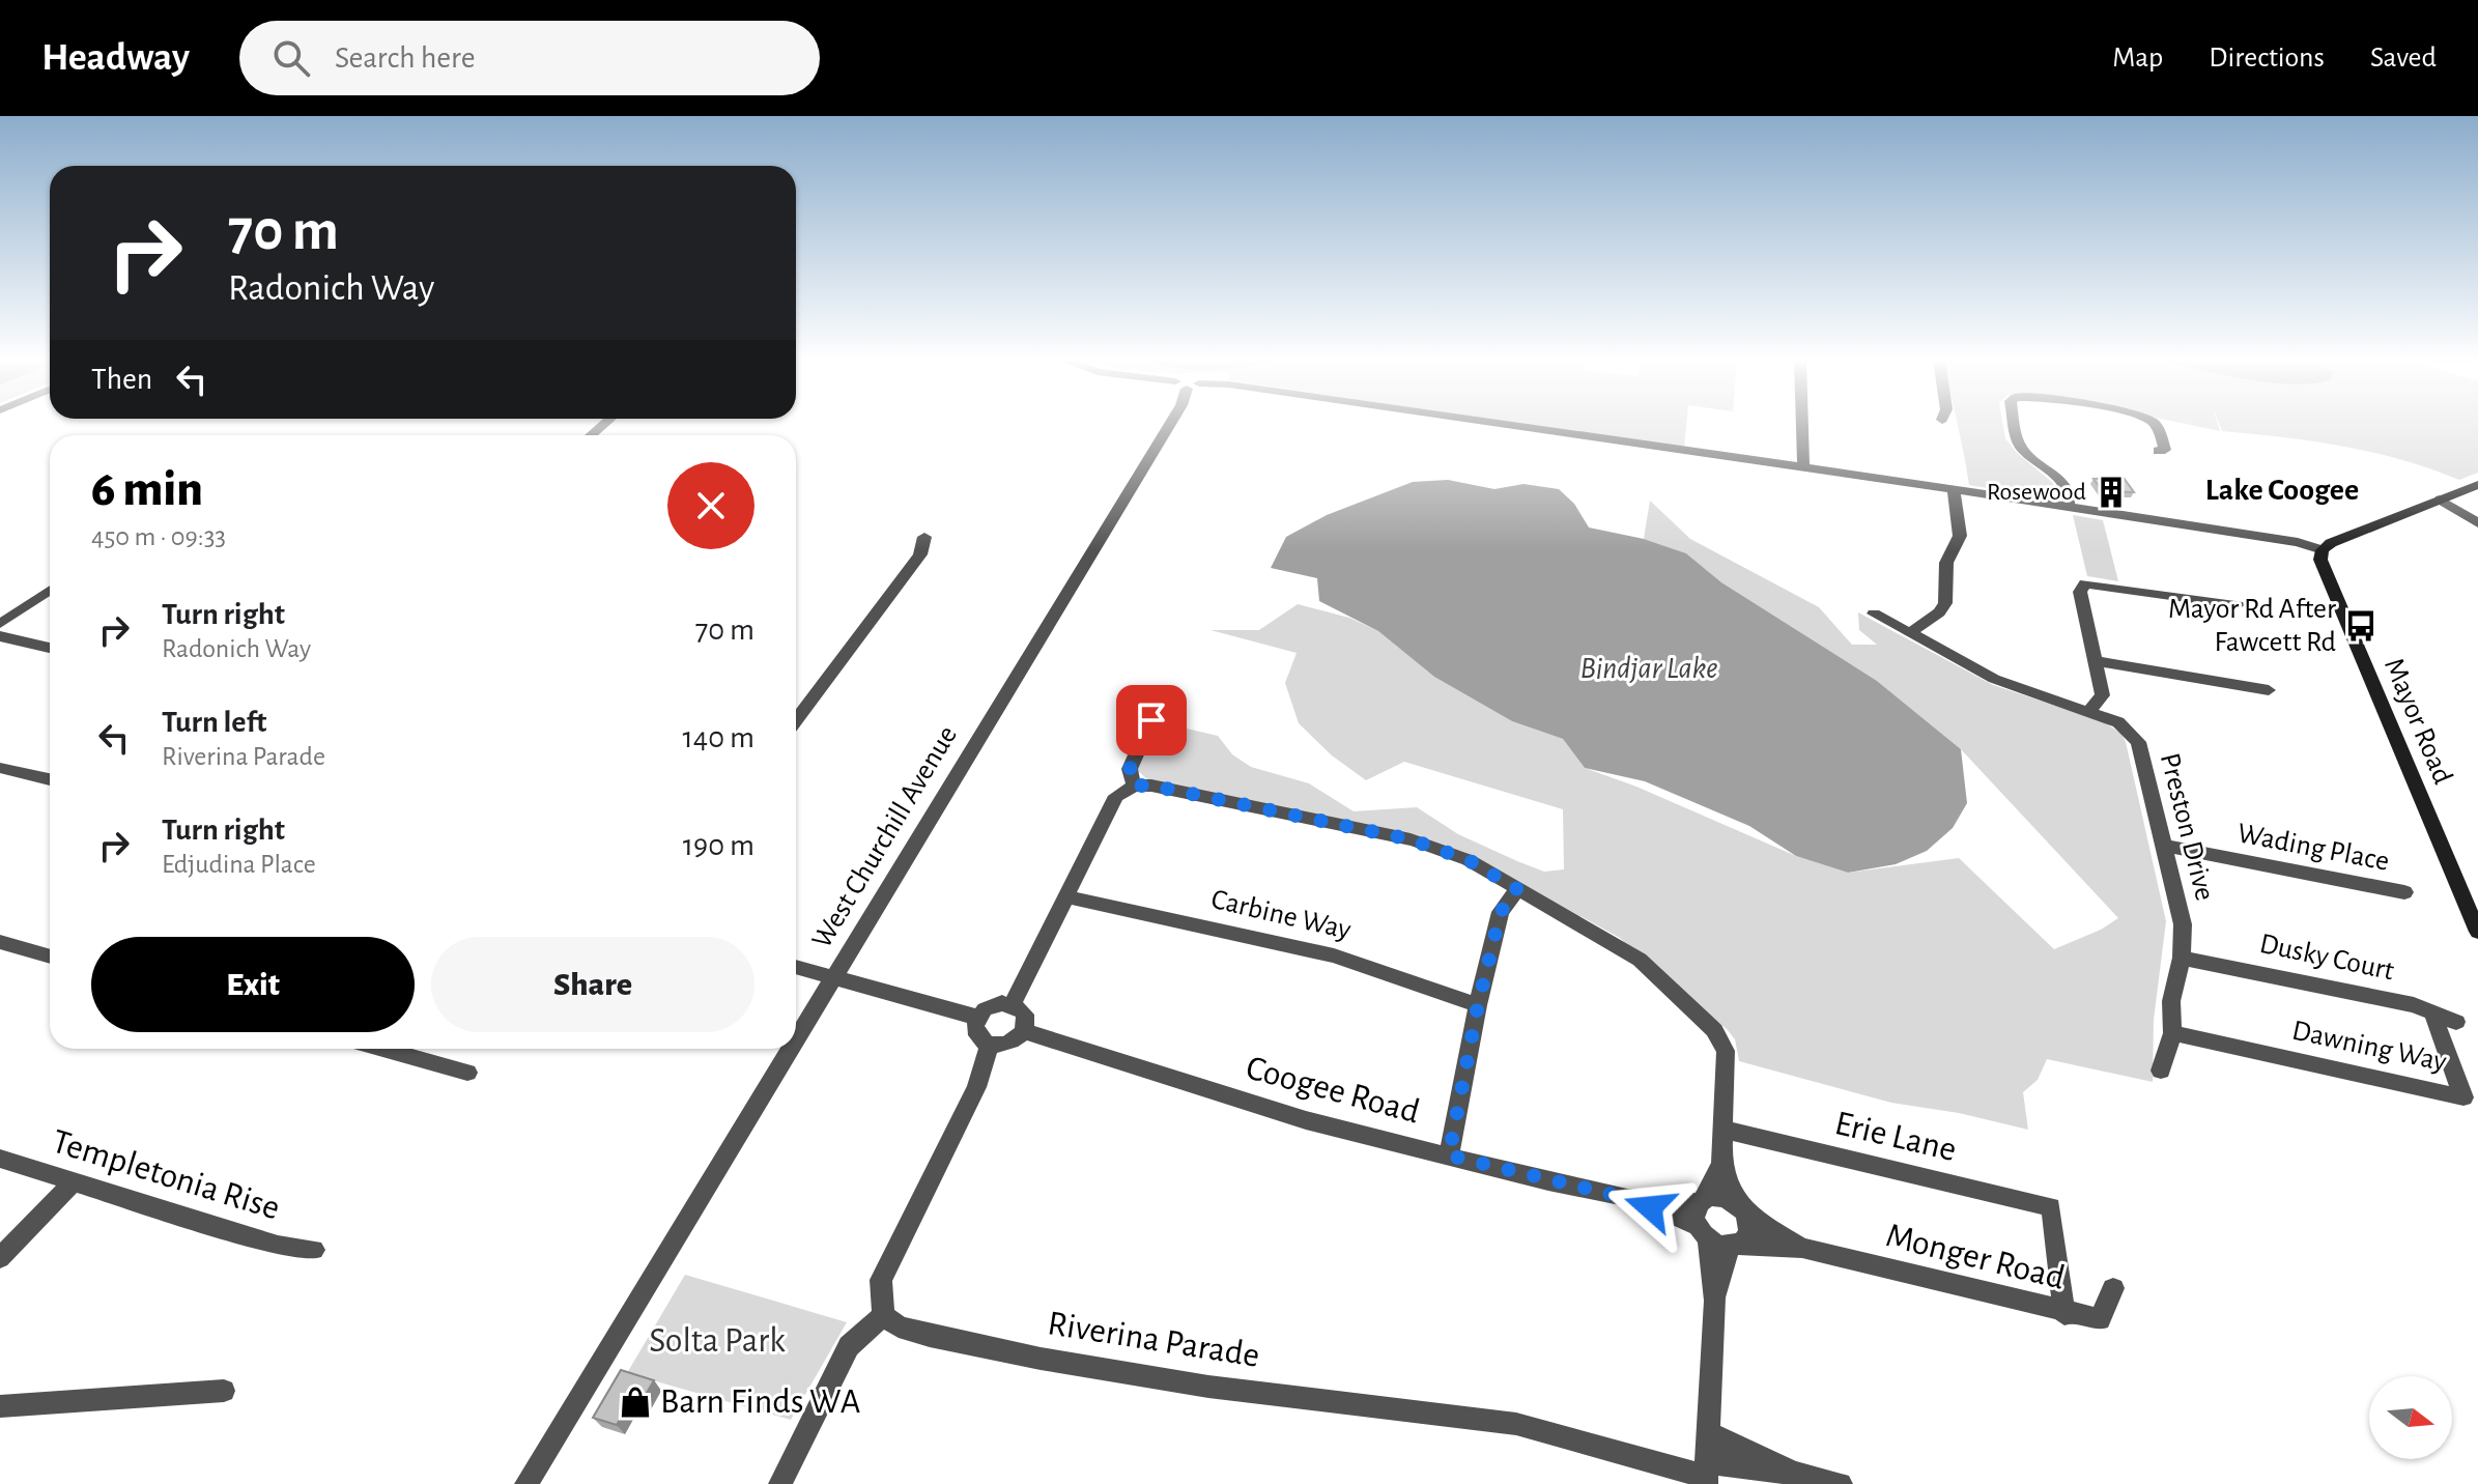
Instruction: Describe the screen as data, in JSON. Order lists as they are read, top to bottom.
{
  "streets": {
    "main road": ["Mayor Road"],
    "street": [
      "Preston Drive",
      "West Churchill Avenue",
      "Wading Place",
      "Carbine Way",
      "Dusky Court",
      "Dawning Way",
      "Coogee Road",
      "Erie Lane",
      "Templetonia Rise",
      "Monger Road",
      "Riverina Parade"
    ]
  },
  "crossings": [
    ["Preston Drive", "Wading Place"],
    ["Preston Drive", "Dusky Court"],
    ["Preston Drive", "Dawning Way"],
    ["Dusky Court", "Dawning Way"],
    ["Coogee Road", "Monger Road"],
    ["Erie Lane", "Monger Road"]
  ],
  "districts": ["Lake Coogee"],
  "water": ["Bindjar Lake"],
  "parks": ["Solta Park"],
  "places": {
    "building": ["Rosewood"],
    "bus stop": ["Mayor Rd After Fawcett Rd"],
    "shop": ["Barn Finds WA"]
  },
  "north": "right",
  "page": {
    "header": "Headway",
    "search": "Search here",
    "nav": ["Map", "Directions", "Saved"],
    "turn": ["70 m", "Radonich Way"],
    "then": "Then",
    "heading": ["6 min", "450 m · 09:33"],
    "list": [
      {
        "name": "Turn right",
        "note": "Radonich Way",
        "value": "70 m"
      },
      {
        "name": "Turn left",
        "note": "Riverina Parade",
        "value": "140 m"
      },
      {
        "name": "Turn right",
        "note": "Edjudina Place",
        "value": "190 m"
      }
    ],
    "buttons": ["Exit", "Share"]
  }
}
